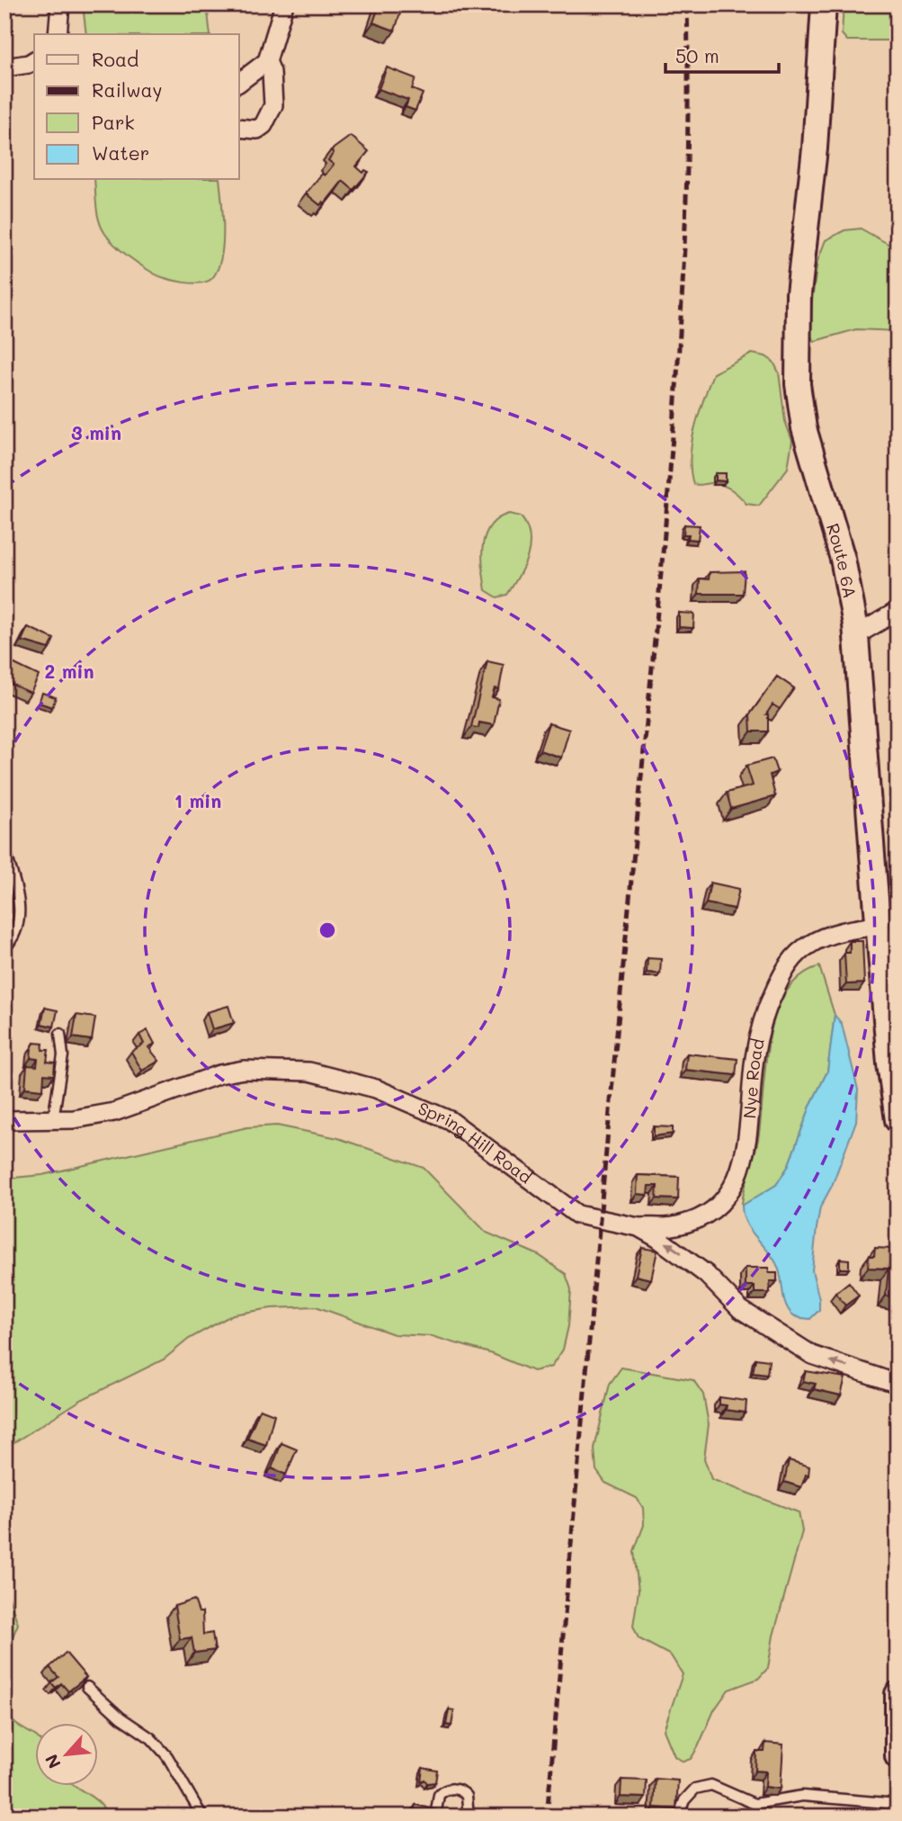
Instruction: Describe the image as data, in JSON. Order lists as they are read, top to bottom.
{
  "streets": {
    "main road": ["Route 6A"],
    "street": ["Nye Road", "Spring Hill Road"]
  },
  "crossings": [
    ["Route 6A", "Nye Road"],
    ["Nye Road", "Spring Hill Road"]
  ],
  "legend": [
    "Road",
    "Railway",
    "Park",
    "Water"
  ],
  "scale_bar": "50 m",
  "north": "bottom left",
  "rings": ["3 min", "2 min", "1 min"]
}
